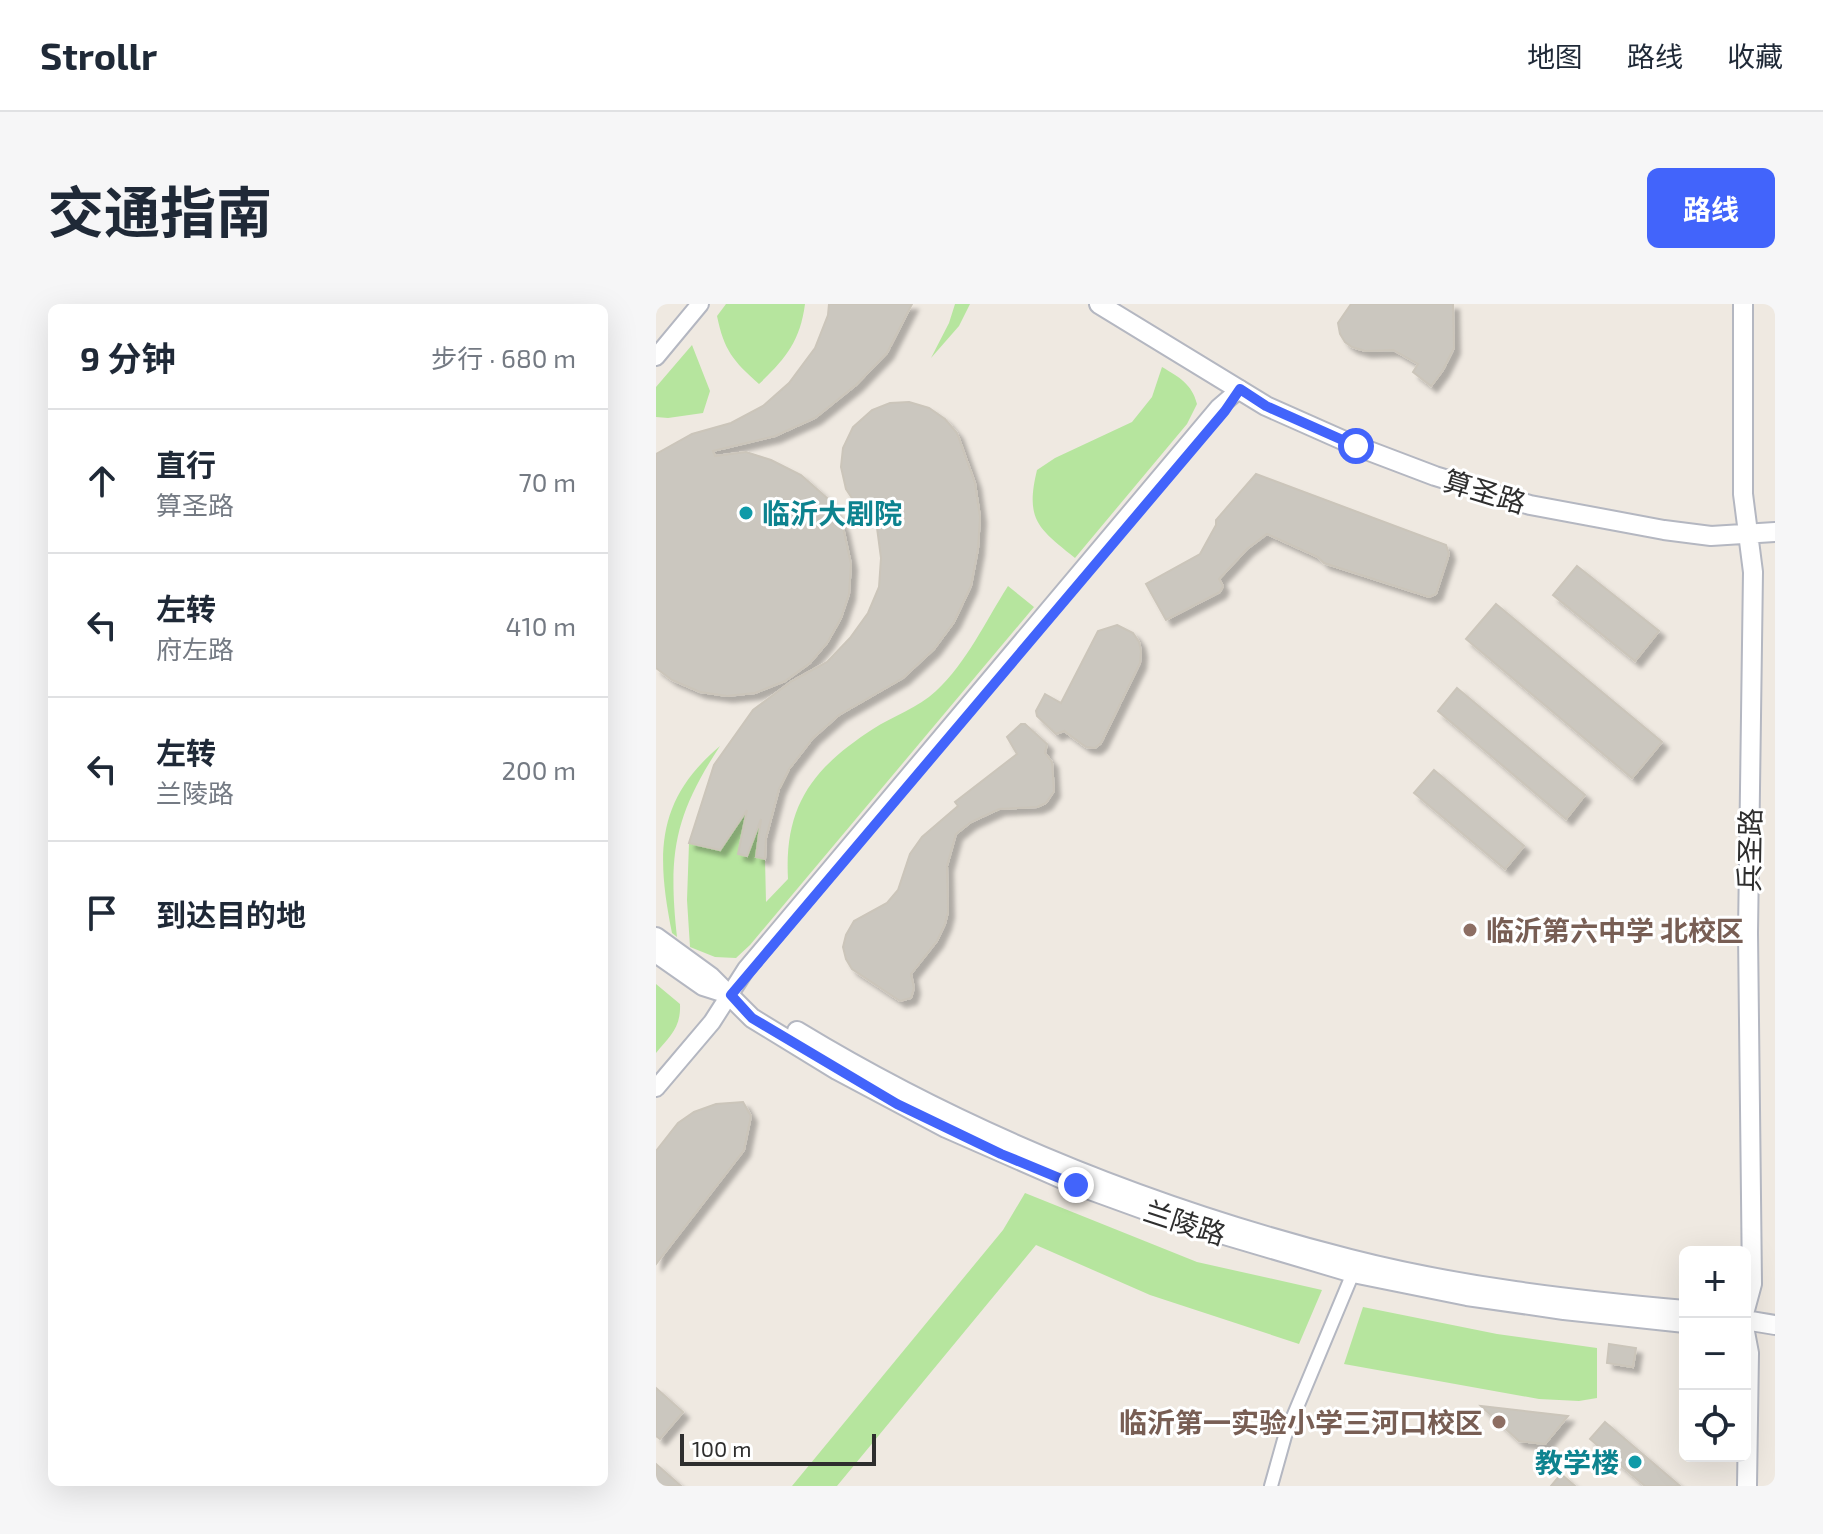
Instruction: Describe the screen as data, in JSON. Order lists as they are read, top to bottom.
{
  "streets": {
    "main road": ["算圣路", "兵圣路", "兰陵路"]
  },
  "crossings": [
    ["算圣路", "兵圣路"]
  ],
  "places": [
    "临沂大剧院",
    "临沂第六中学 北校区",
    "临沂第一实验小学三河口校区",
    "教学楼"
  ],
  "scale_bar": "100 m",
  "page": {
    "header": "Strollr",
    "nav": ["地图", "路线", "收藏"],
    "title": "交通指南",
    "buttons": "路线",
    "heading": ["9 分钟", "步行 · 680 m"],
    "list": [
      ["直行", "算圣路", "70 m"],
      ["左转", "府左路", "410 m"],
      ["左转", "兰陵路", "200 m"],
      "到达目的地"
    ],
    "map_buttons": ["+", "−"],
    "scale": "100 m"
  }
}
